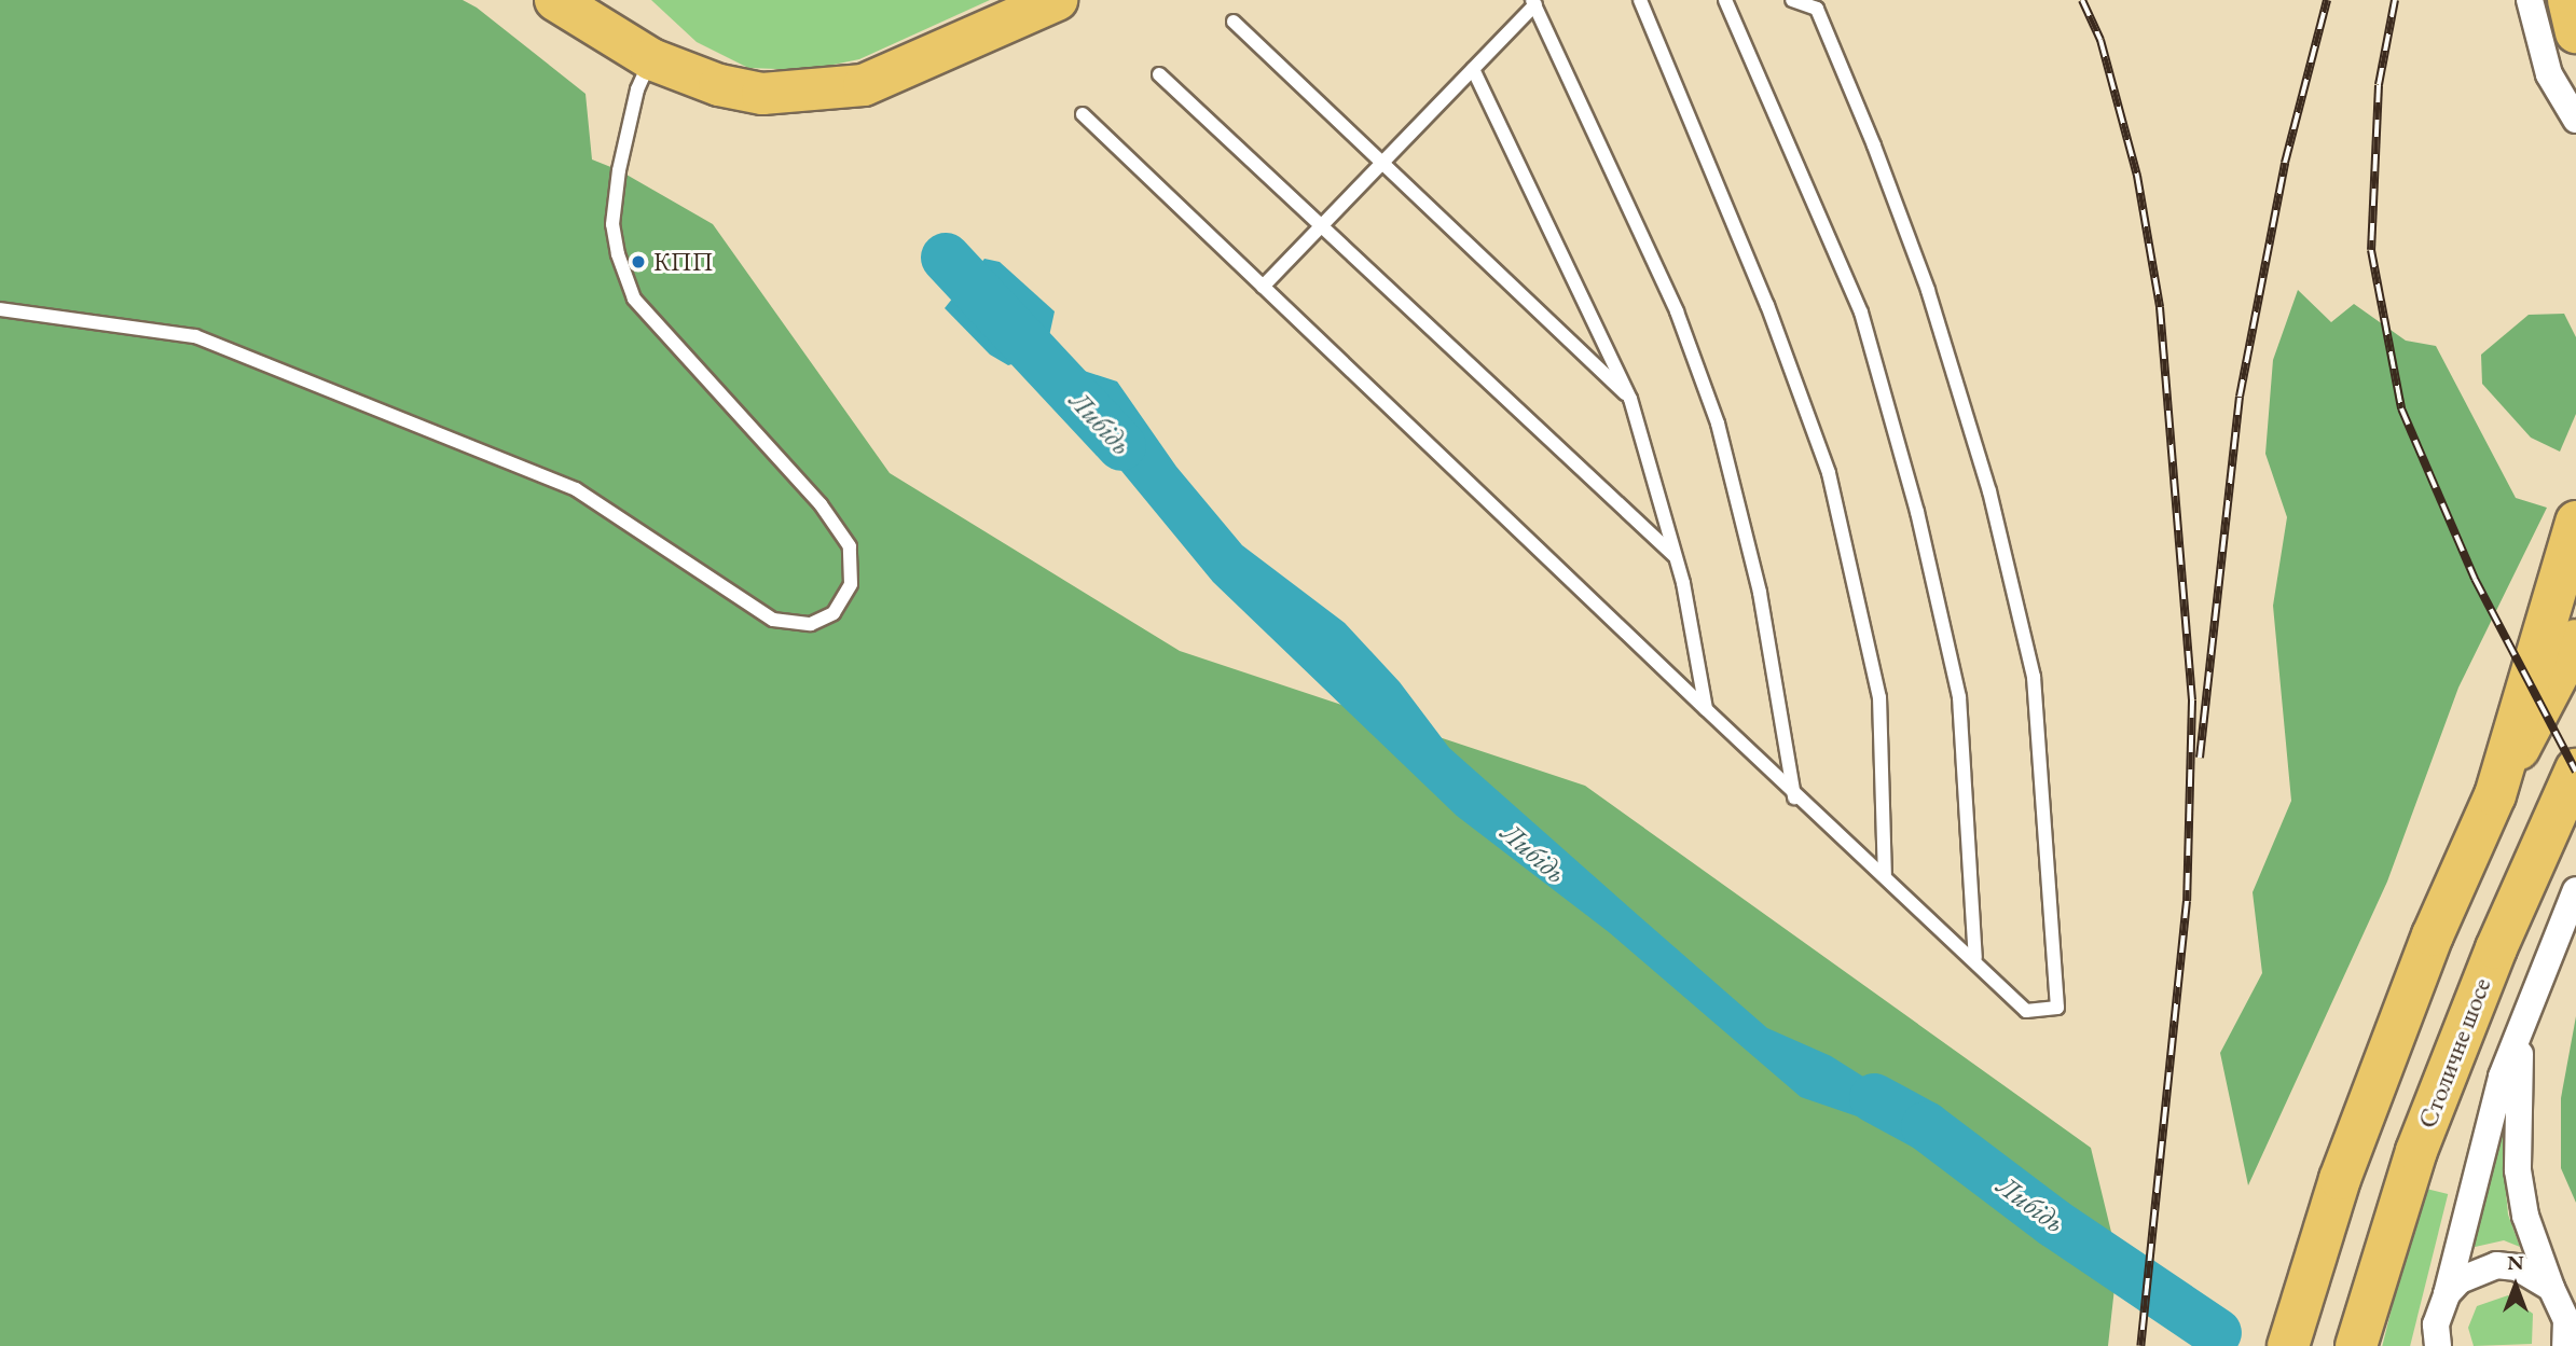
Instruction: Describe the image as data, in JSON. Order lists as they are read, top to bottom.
{
  "streets": {
    "main road": ["Столичне шосе"]
  },
  "water": ["Либідь"],
  "places": ["КПП"],
  "north": "top"
}
